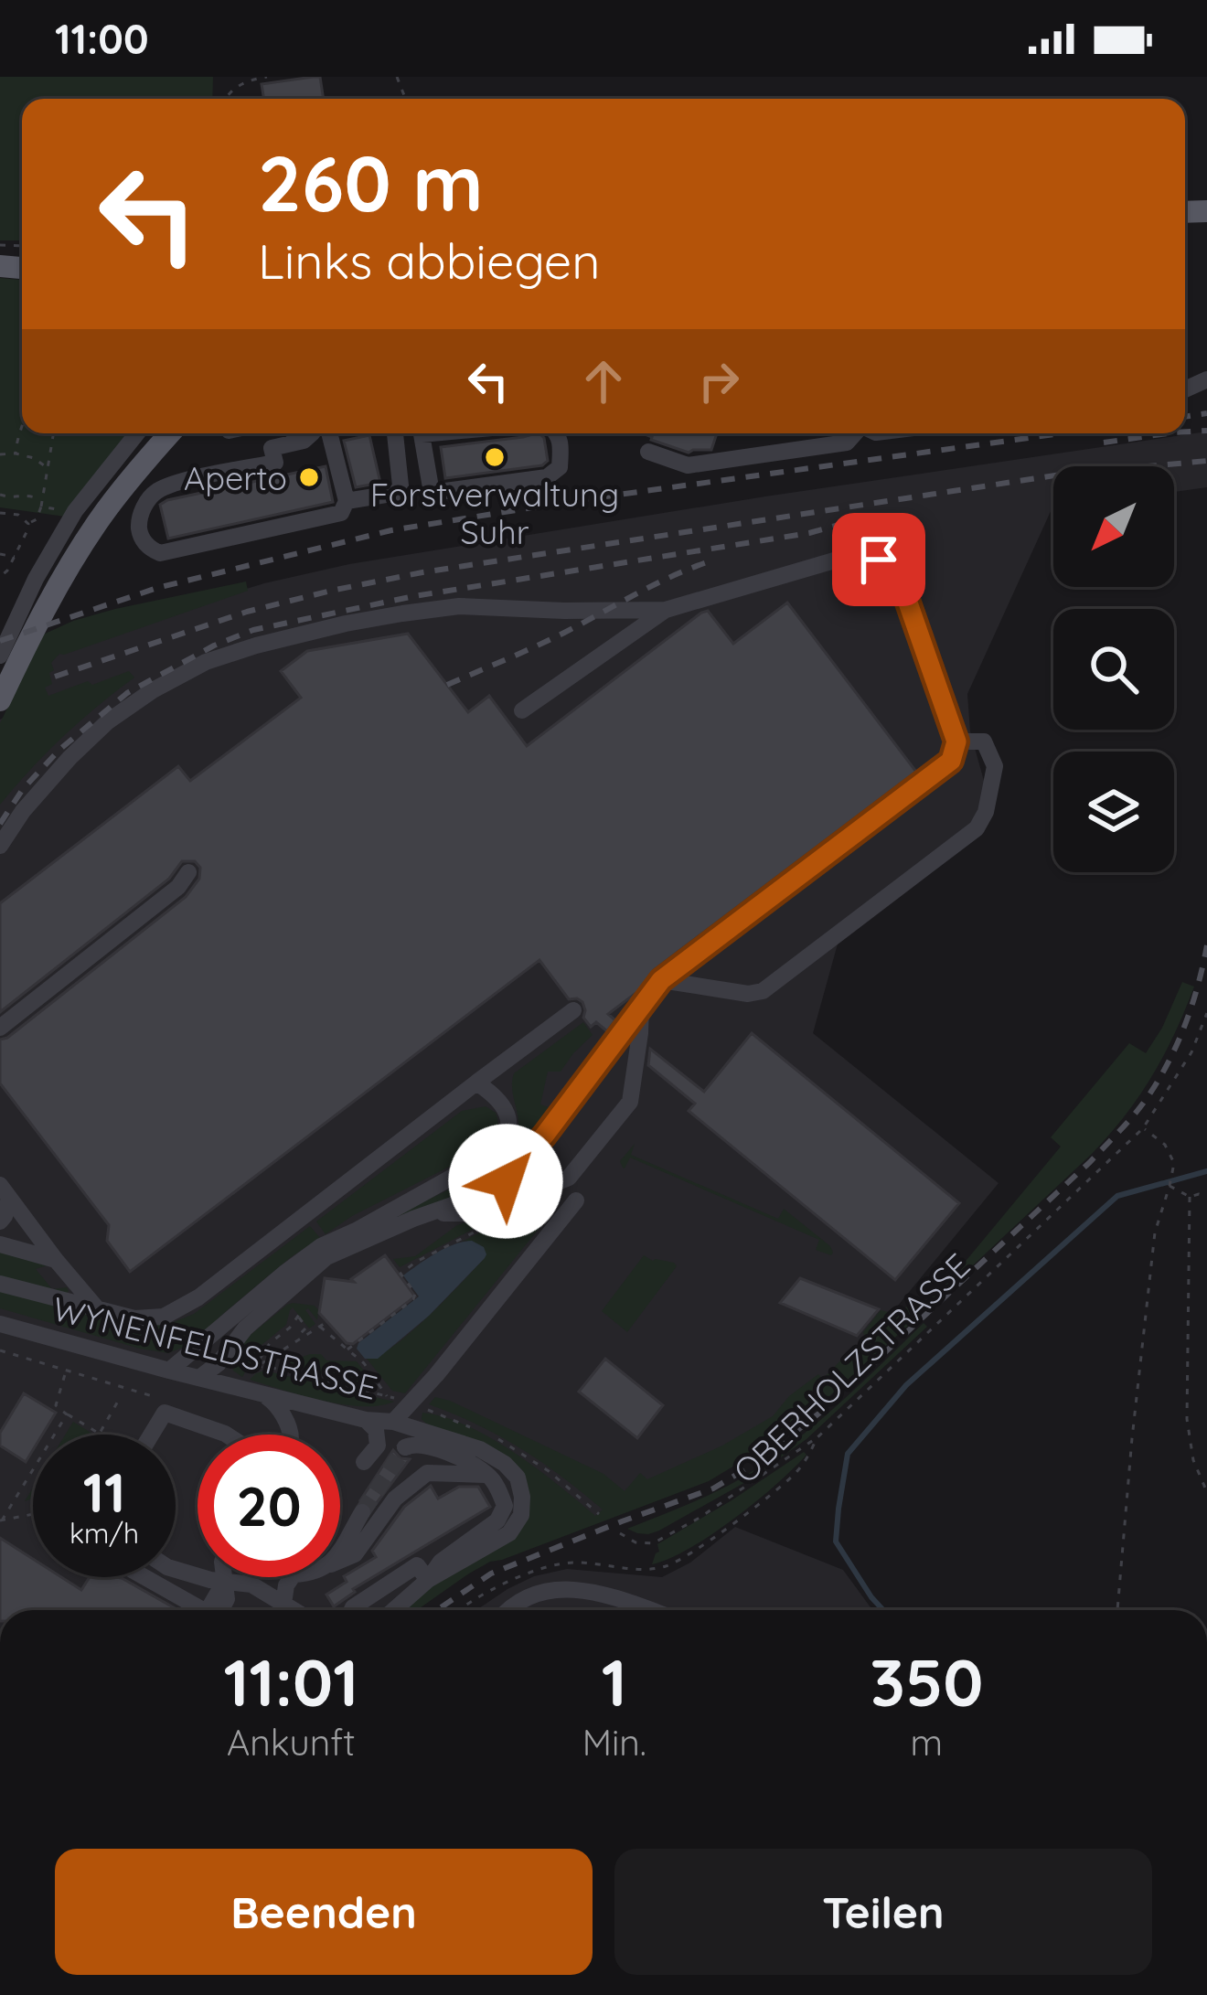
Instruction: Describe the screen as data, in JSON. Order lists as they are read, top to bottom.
{
  "streets": {
    "street": ["WYNENFELDSTRASSE"],
    "path": ["OBERHOLZSTRASSE"]
  },
  "places": ["Forstverwaltung Suhr", "Aperto"],
  "north": "bottom left",
  "page": {
    "status": "11:00",
    "turn": ["260 m", "Links abbiegen"],
    "speed": "11 km/h",
    "limit": "20",
    "eta": [
      "11:01",
      "Ankunft",
      "1",
      "Min.",
      "350",
      "m"
    ],
    "buttons": ["Beenden", "Teilen"]
  }
}
